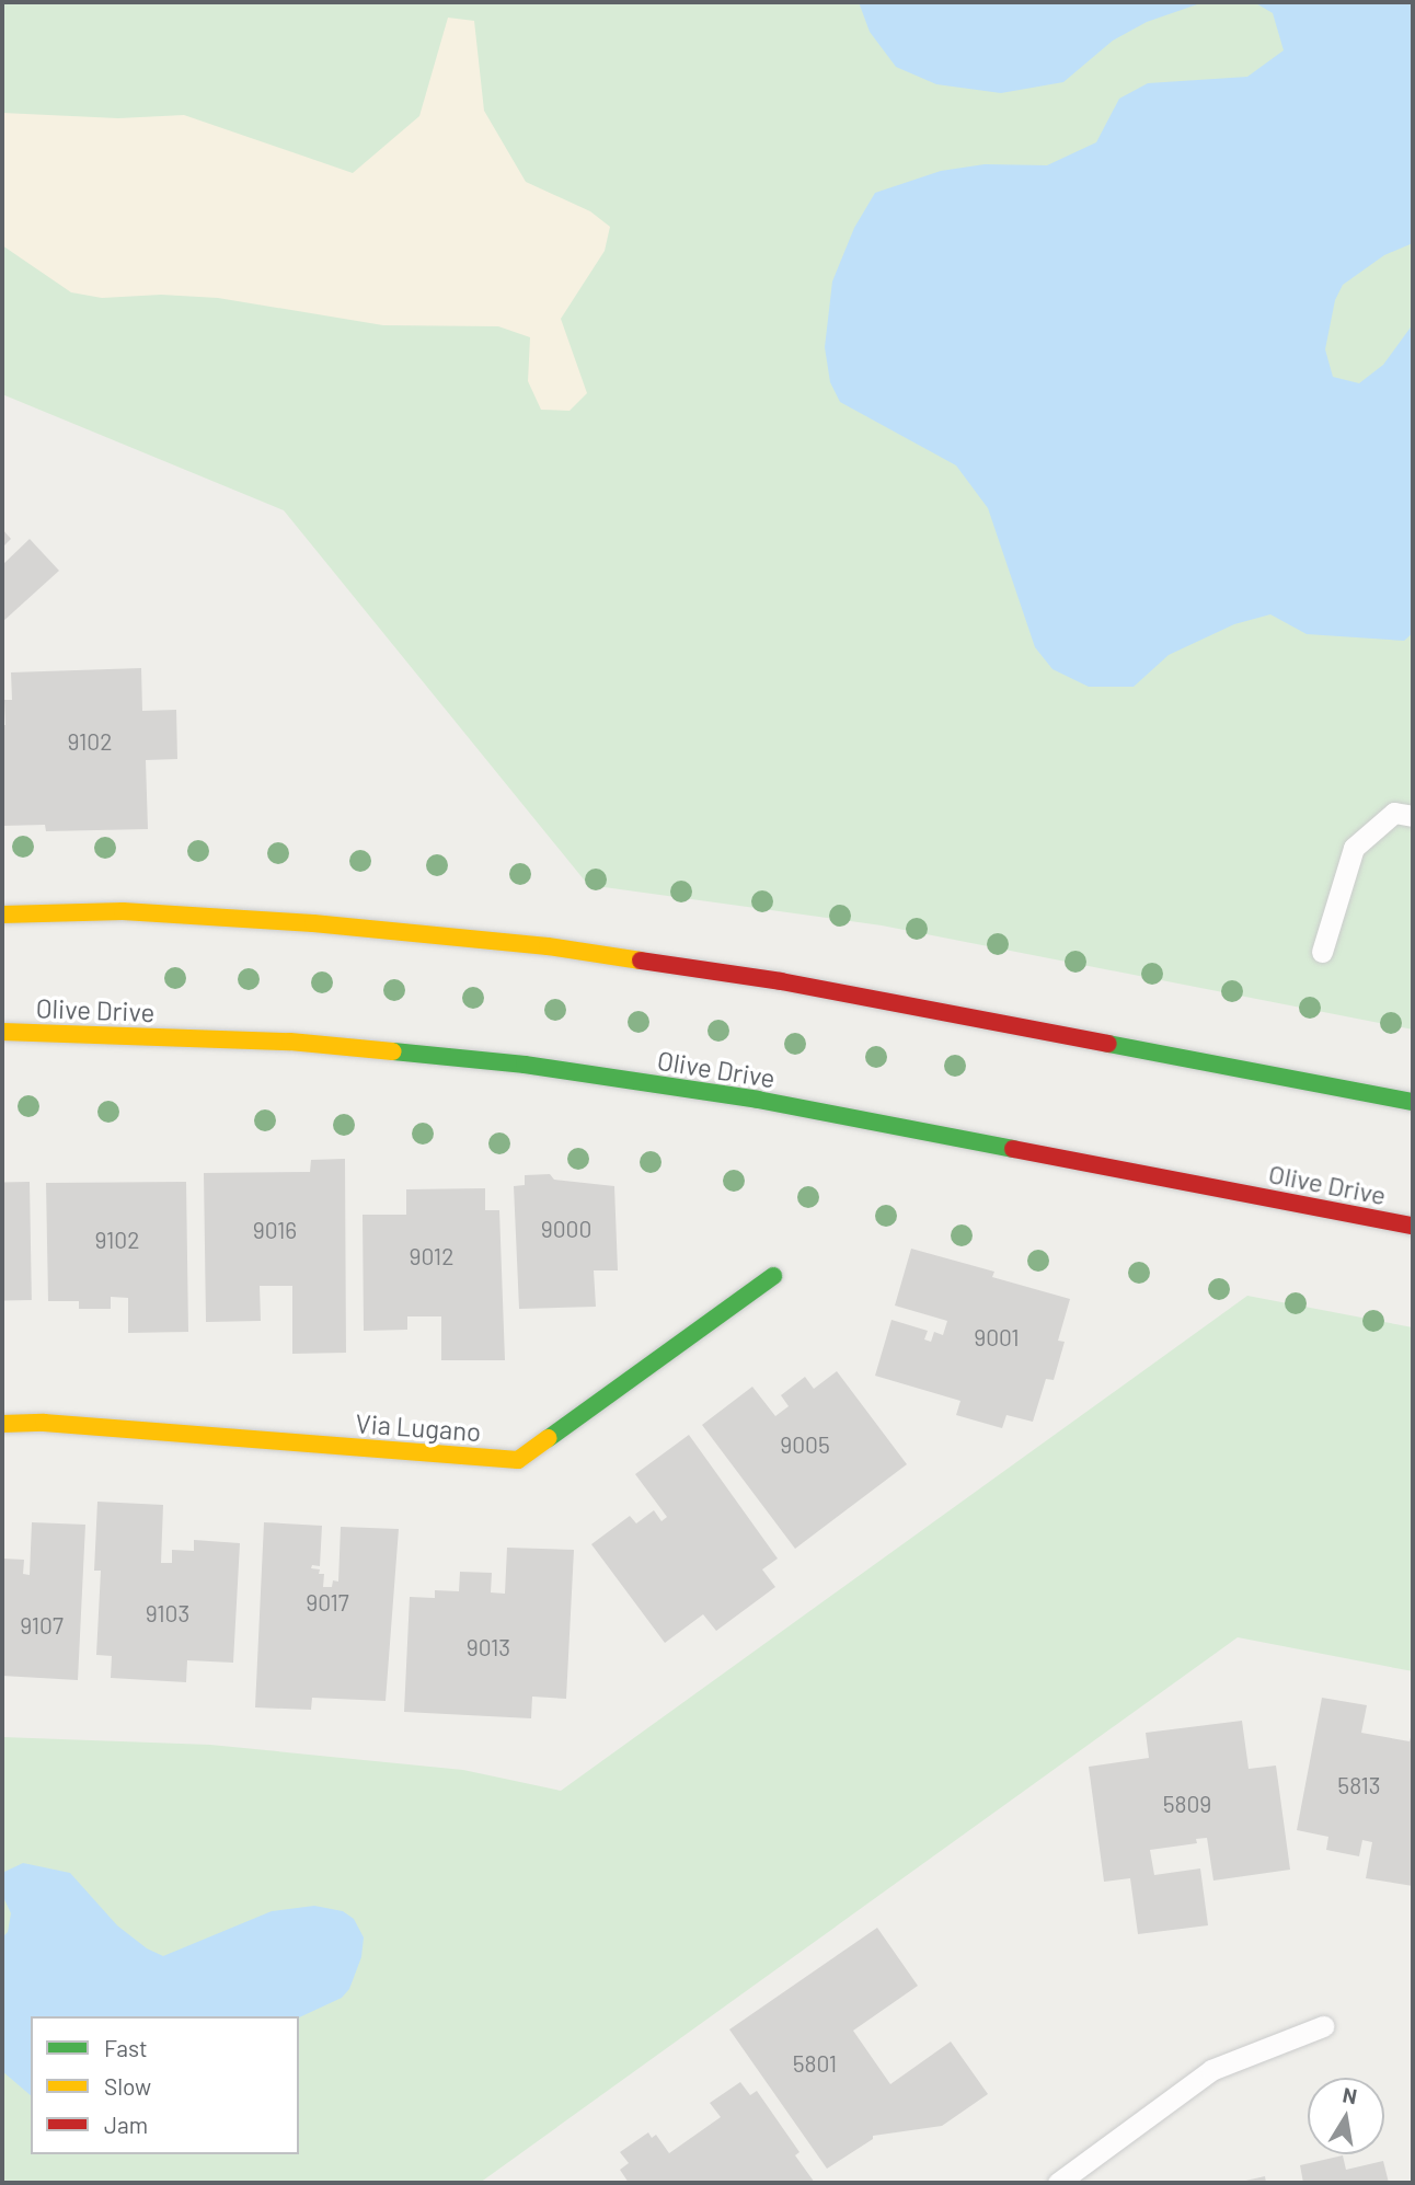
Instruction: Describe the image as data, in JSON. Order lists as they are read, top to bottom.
{
  "streets": {
    "main road": ["Olive Drive", "Via Lugano"]
  },
  "house_numbers": [
    "9102",
    "9000",
    "9016",
    "9102",
    "9012",
    "9001",
    "9005",
    "9017",
    "9103",
    "9107",
    "9013",
    "5813",
    "5809",
    "5801"
  ],
  "legend": ["Fast", "Slow", "Jam"],
  "north": "top"
}
